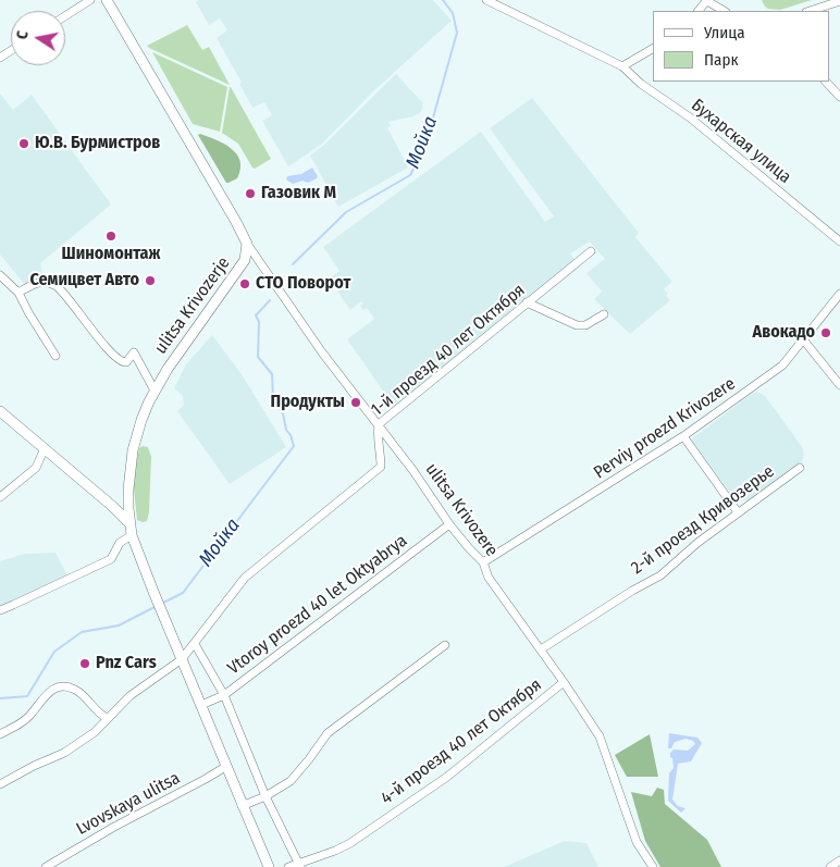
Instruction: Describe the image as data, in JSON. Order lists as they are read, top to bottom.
{
  "streets": {
    "main road": ["ulitsa Krivozerje"],
    "street": [
      "Бухарская улица",
      "1-й проезд 40 лет Октября",
      "Perviy proezd Krivozere",
      "ulitsa Krivozere",
      "2-й проезд Кривозерье",
      "Vtoroy proezd 40 let Oktyabrya",
      "4-й проезд 40 лет Октября",
      "Lvovskaya ulitsa"
    ]
  },
  "crossings": [
    ["ulitsa Krivozerje", "ulitsa Krivozere"],
    ["ulitsa Krivozerje", "Vtoroy proezd 40 let Oktyabrya"],
    ["ulitsa Krivozerje", "Lvovskaya ulitsa"],
    ["1-й проезд 40 лет Октября", "ulitsa Krivozere"],
    ["Perviy proezd Krivozere", "ulitsa Krivozere"],
    ["ulitsa Krivozere", "2-й проезд Кривозерье"],
    ["ulitsa Krivozere", "Vtoroy proezd 40 let Oktyabrya"],
    ["ulitsa Krivozere", "4-й проезд 40 лет Октября"]
  ],
  "water": ["Мойка"],
  "places": [
    "Ю.В. Бурмистров",
    "Газовик М",
    "Шиномонтаж",
    "Семицвет Авто",
    "СТО Поворот",
    "Авокадо",
    "Продукты",
    "Pnz Cars"
  ],
  "legend": ["Улица", "Парк"],
  "north": "left"
}
